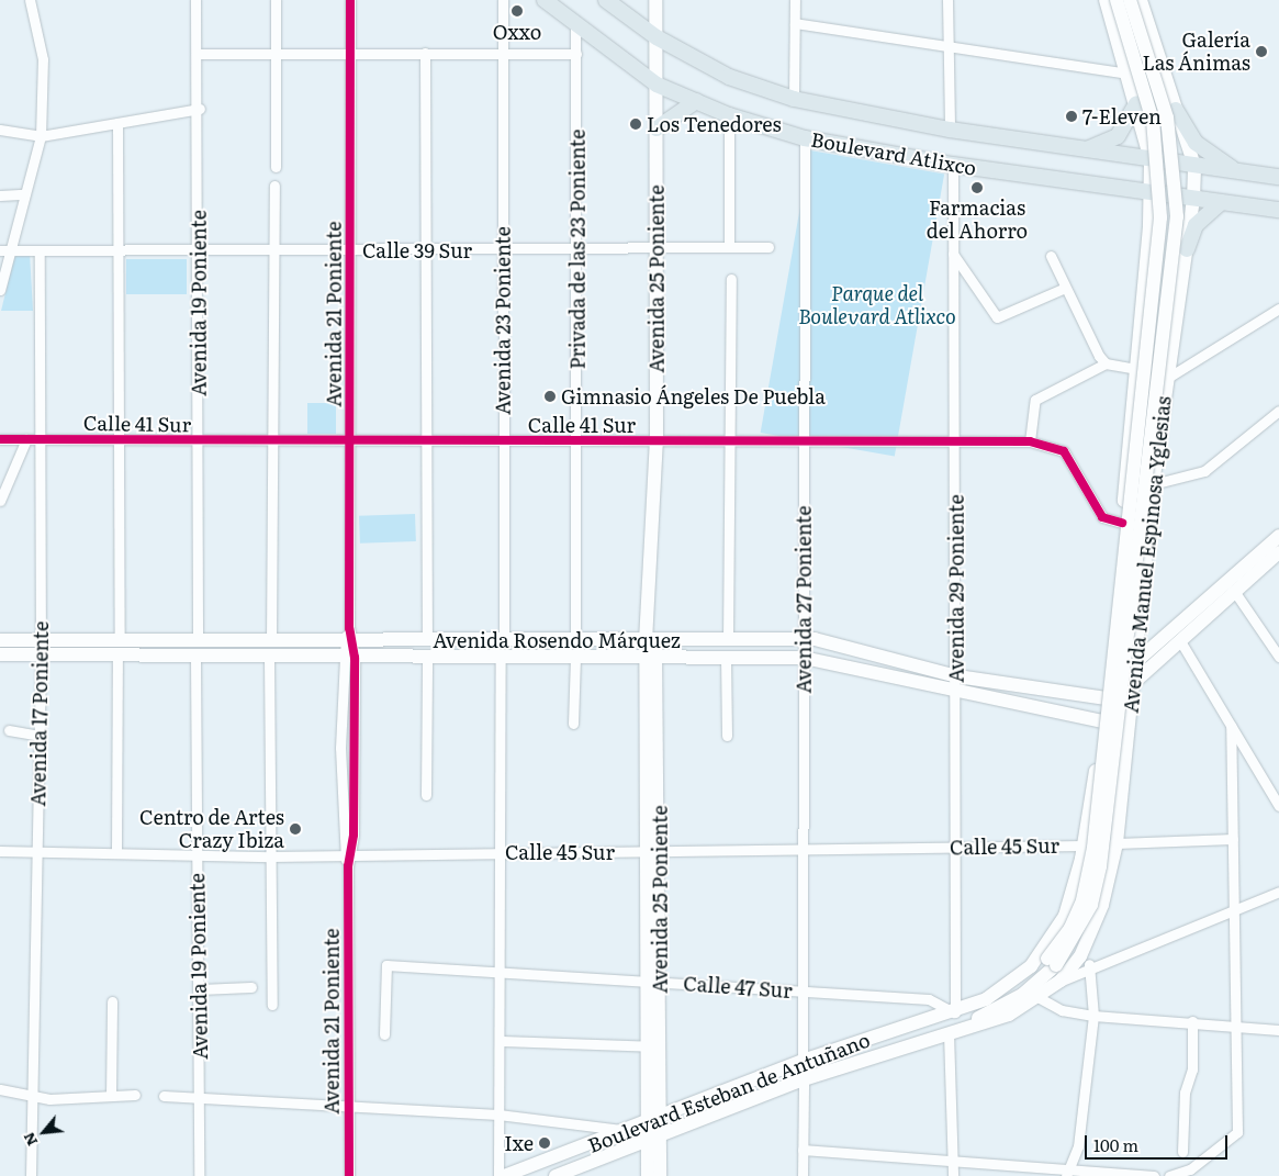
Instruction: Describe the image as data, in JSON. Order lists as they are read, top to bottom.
{
  "streets": {
    "main road": [
      "Boulevard Atlixco",
      "Avenida 25 Poniente",
      "Avenida Manuel Espinosa Yglesias",
      "Avenida Rosendo Márquez",
      "Boulevard Esteban de Antuñano"
    ],
    "street": [
      "Privada de las 23 Poniente",
      "Calle 39 Sur",
      "Avenida 19 Poniente",
      "Avenida 21 Poniente",
      "Avenida 23 Poniente",
      "Calle 41 Sur",
      "Avenida 29 Poniente",
      "Avenida 27 Poniente",
      "Avenida 17 Poniente",
      "Calle 45 Sur",
      "Calle 47 Sur"
    ]
  },
  "crossings": [
    ["Boulevard Atlixco", "Privada de las 23 Poniente"],
    ["Boulevard Atlixco", "Avenida 25 Poniente"],
    ["Boulevard Atlixco", "Avenida Manuel Espinosa Yglesias"],
    ["Boulevard Atlixco", "Avenida 29 Poniente"],
    ["Boulevard Atlixco", "Avenida 27 Poniente"],
    ["Privada de las 23 Poniente", "Calle 39 Sur"],
    ["Privada de las 23 Poniente", "Calle 41 Sur"],
    ["Privada de las 23 Poniente", "Avenida Rosendo Márquez"],
    ["Calle 39 Sur", "Avenida 25 Poniente"],
    ["Calle 39 Sur", "Avenida 19 Poniente"],
    ["Calle 39 Sur", "Avenida 21 Poniente"],
    ["Calle 39 Sur", "Avenida 23 Poniente"],
    ["Calle 39 Sur", "Avenida 17 Poniente"],
    ["Avenida 25 Poniente", "Calle 41 Sur"],
    ["Avenida 25 Poniente", "Avenida Rosendo Márquez"],
    ["Avenida 25 Poniente", "Calle 45 Sur"],
    ["Avenida 25 Poniente", "Calle 47 Sur"],
    ["Avenida 25 Poniente", "Boulevard Esteban de Antuñano"],
    ["Avenida 19 Poniente", "Calle 41 Sur"],
    ["Avenida 19 Poniente", "Avenida Rosendo Márquez"],
    ["Avenida 19 Poniente", "Calle 45 Sur"],
    ["Avenida 21 Poniente", "Calle 41 Sur"],
    ["Avenida 21 Poniente", "Avenida Rosendo Márquez"],
    ["Avenida 21 Poniente", "Calle 45 Sur"],
    ["Avenida 23 Poniente", "Calle 41 Sur"],
    ["Avenida 23 Poniente", "Avenida Rosendo Márquez"],
    ["Calle 41 Sur", "Avenida Manuel Espinosa Yglesias"],
    ["Calle 41 Sur", "Avenida 29 Poniente"],
    ["Calle 41 Sur", "Avenida 27 Poniente"],
    ["Calle 41 Sur", "Avenida 17 Poniente"],
    ["Avenida Manuel Espinosa Yglesias", "Avenida 29 Poniente"],
    ["Avenida Manuel Espinosa Yglesias", "Avenida Rosendo Márquez"],
    ["Avenida Manuel Espinosa Yglesias", "Calle 45 Sur"],
    ["Avenida Manuel Espinosa Yglesias", "Calle 47 Sur"],
    ["Avenida Manuel Espinosa Yglesias", "Boulevard Esteban de Antuñano"],
    ["Avenida 29 Poniente", "Avenida Rosendo Márquez"],
    ["Avenida 29 Poniente", "Calle 45 Sur"],
    ["Avenida 29 Poniente", "Calle 47 Sur"],
    ["Avenida 29 Poniente", "Boulevard Esteban de Antuñano"],
    ["Avenida 27 Poniente", "Avenida Rosendo Márquez"],
    ["Avenida 27 Poniente", "Calle 45 Sur"],
    ["Avenida 27 Poniente", "Calle 47 Sur"],
    ["Avenida 27 Poniente", "Boulevard Esteban de Antuñano"],
    ["Avenida Rosendo Márquez", "Avenida 17 Poniente"],
    ["Avenida 17 Poniente", "Calle 45 Sur"],
    ["Calle 47 Sur", "Boulevard Esteban de Antuñano"]
  ],
  "parks": ["Parque del Boulevard Atlixco"],
  "places": [
    "Oxxo",
    "Galería Las Ánimas",
    "7-Eleven",
    "Los Tenedores",
    "Farmacias del Ahorro",
    "Gimnasio Ángeles De Puebla",
    "Centro de Artes Crazy Ibiza",
    "Ixe"
  ],
  "scale_bar": "100 m",
  "north": "bottom left"
}
